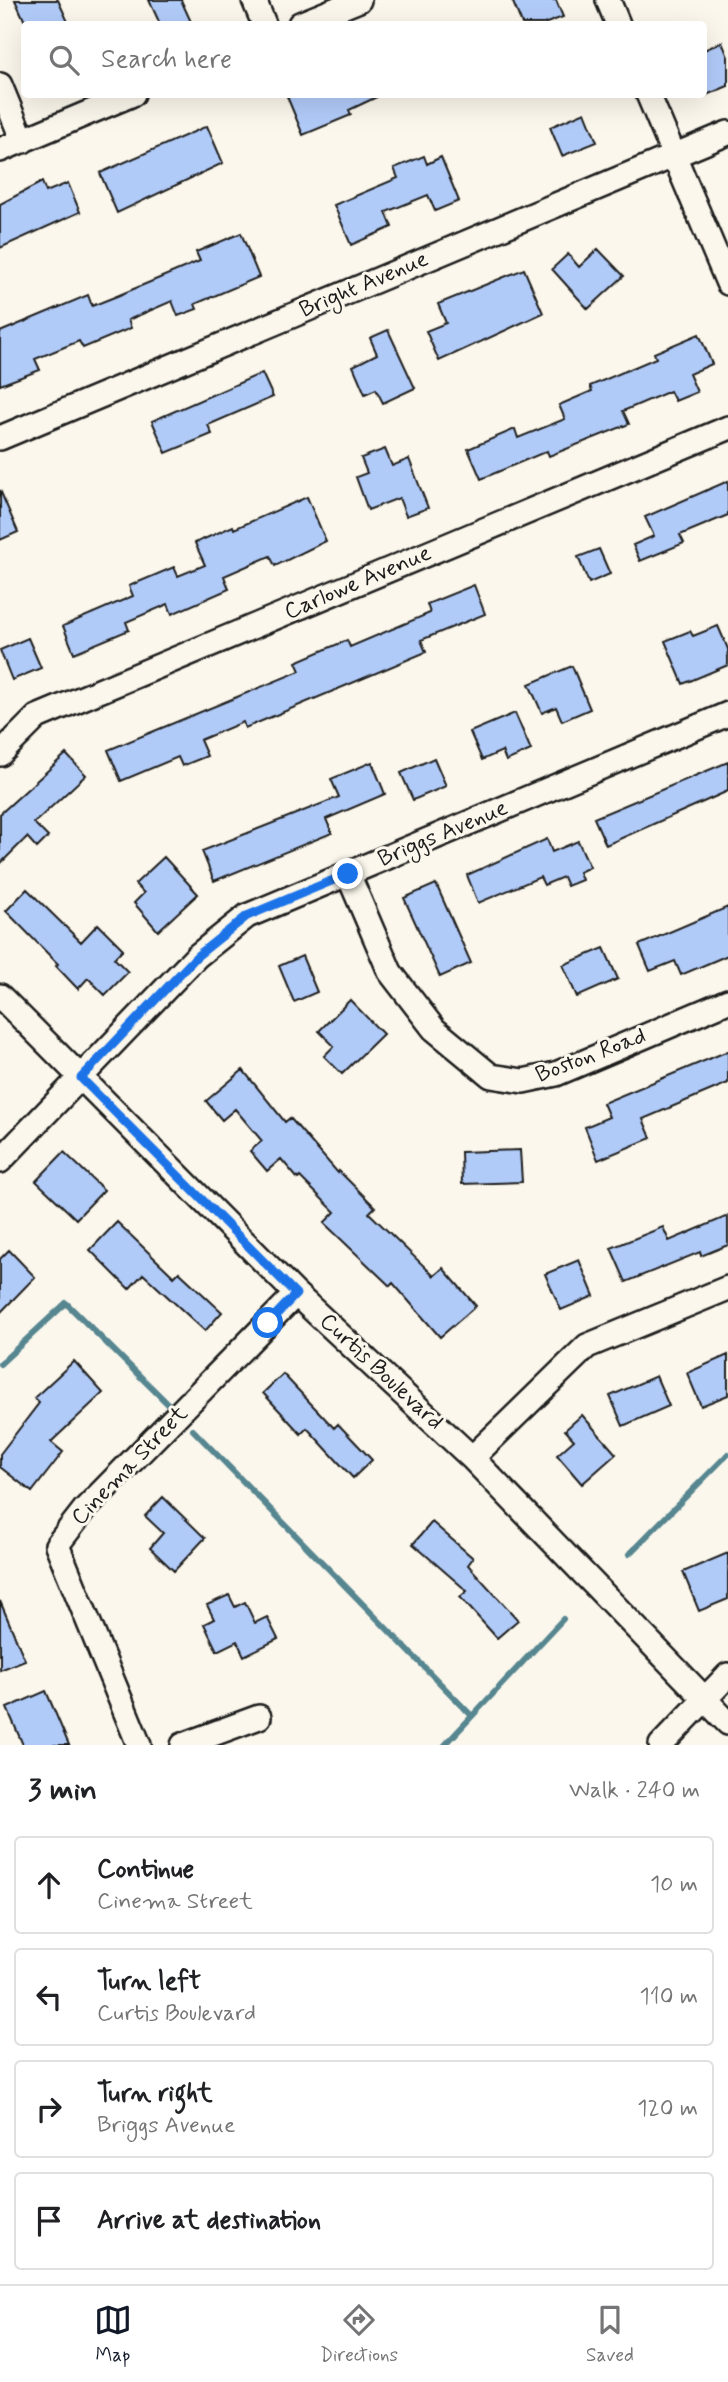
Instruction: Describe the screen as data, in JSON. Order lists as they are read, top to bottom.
{
  "streets": {
    "street": [
      "Bright Avenue",
      "Carlowe Avenue",
      "Briggs Avenue",
      "Boston Road",
      "Curtis Boulevard",
      "Cinema Street"
    ]
  },
  "crossings": [
    ["Briggs Avenue", "Boston Road"],
    ["Briggs Avenue", "Curtis Boulevard"],
    ["Curtis Boulevard", "Cinema Street"]
  ],
  "page": {
    "search": "Search here",
    "heading": ["3 min", "Walk · 240 m"],
    "list": [
      ["Continue", "Cinema Street", "10 m"],
      ["Turn left", "Curtis Boulevard", "110 m"],
      ["Turn right", "Briggs Avenue", "120 m"],
      "Arrive at destination"
    ],
    "nav": ["Map", "Directions", "Saved"]
  }
}
